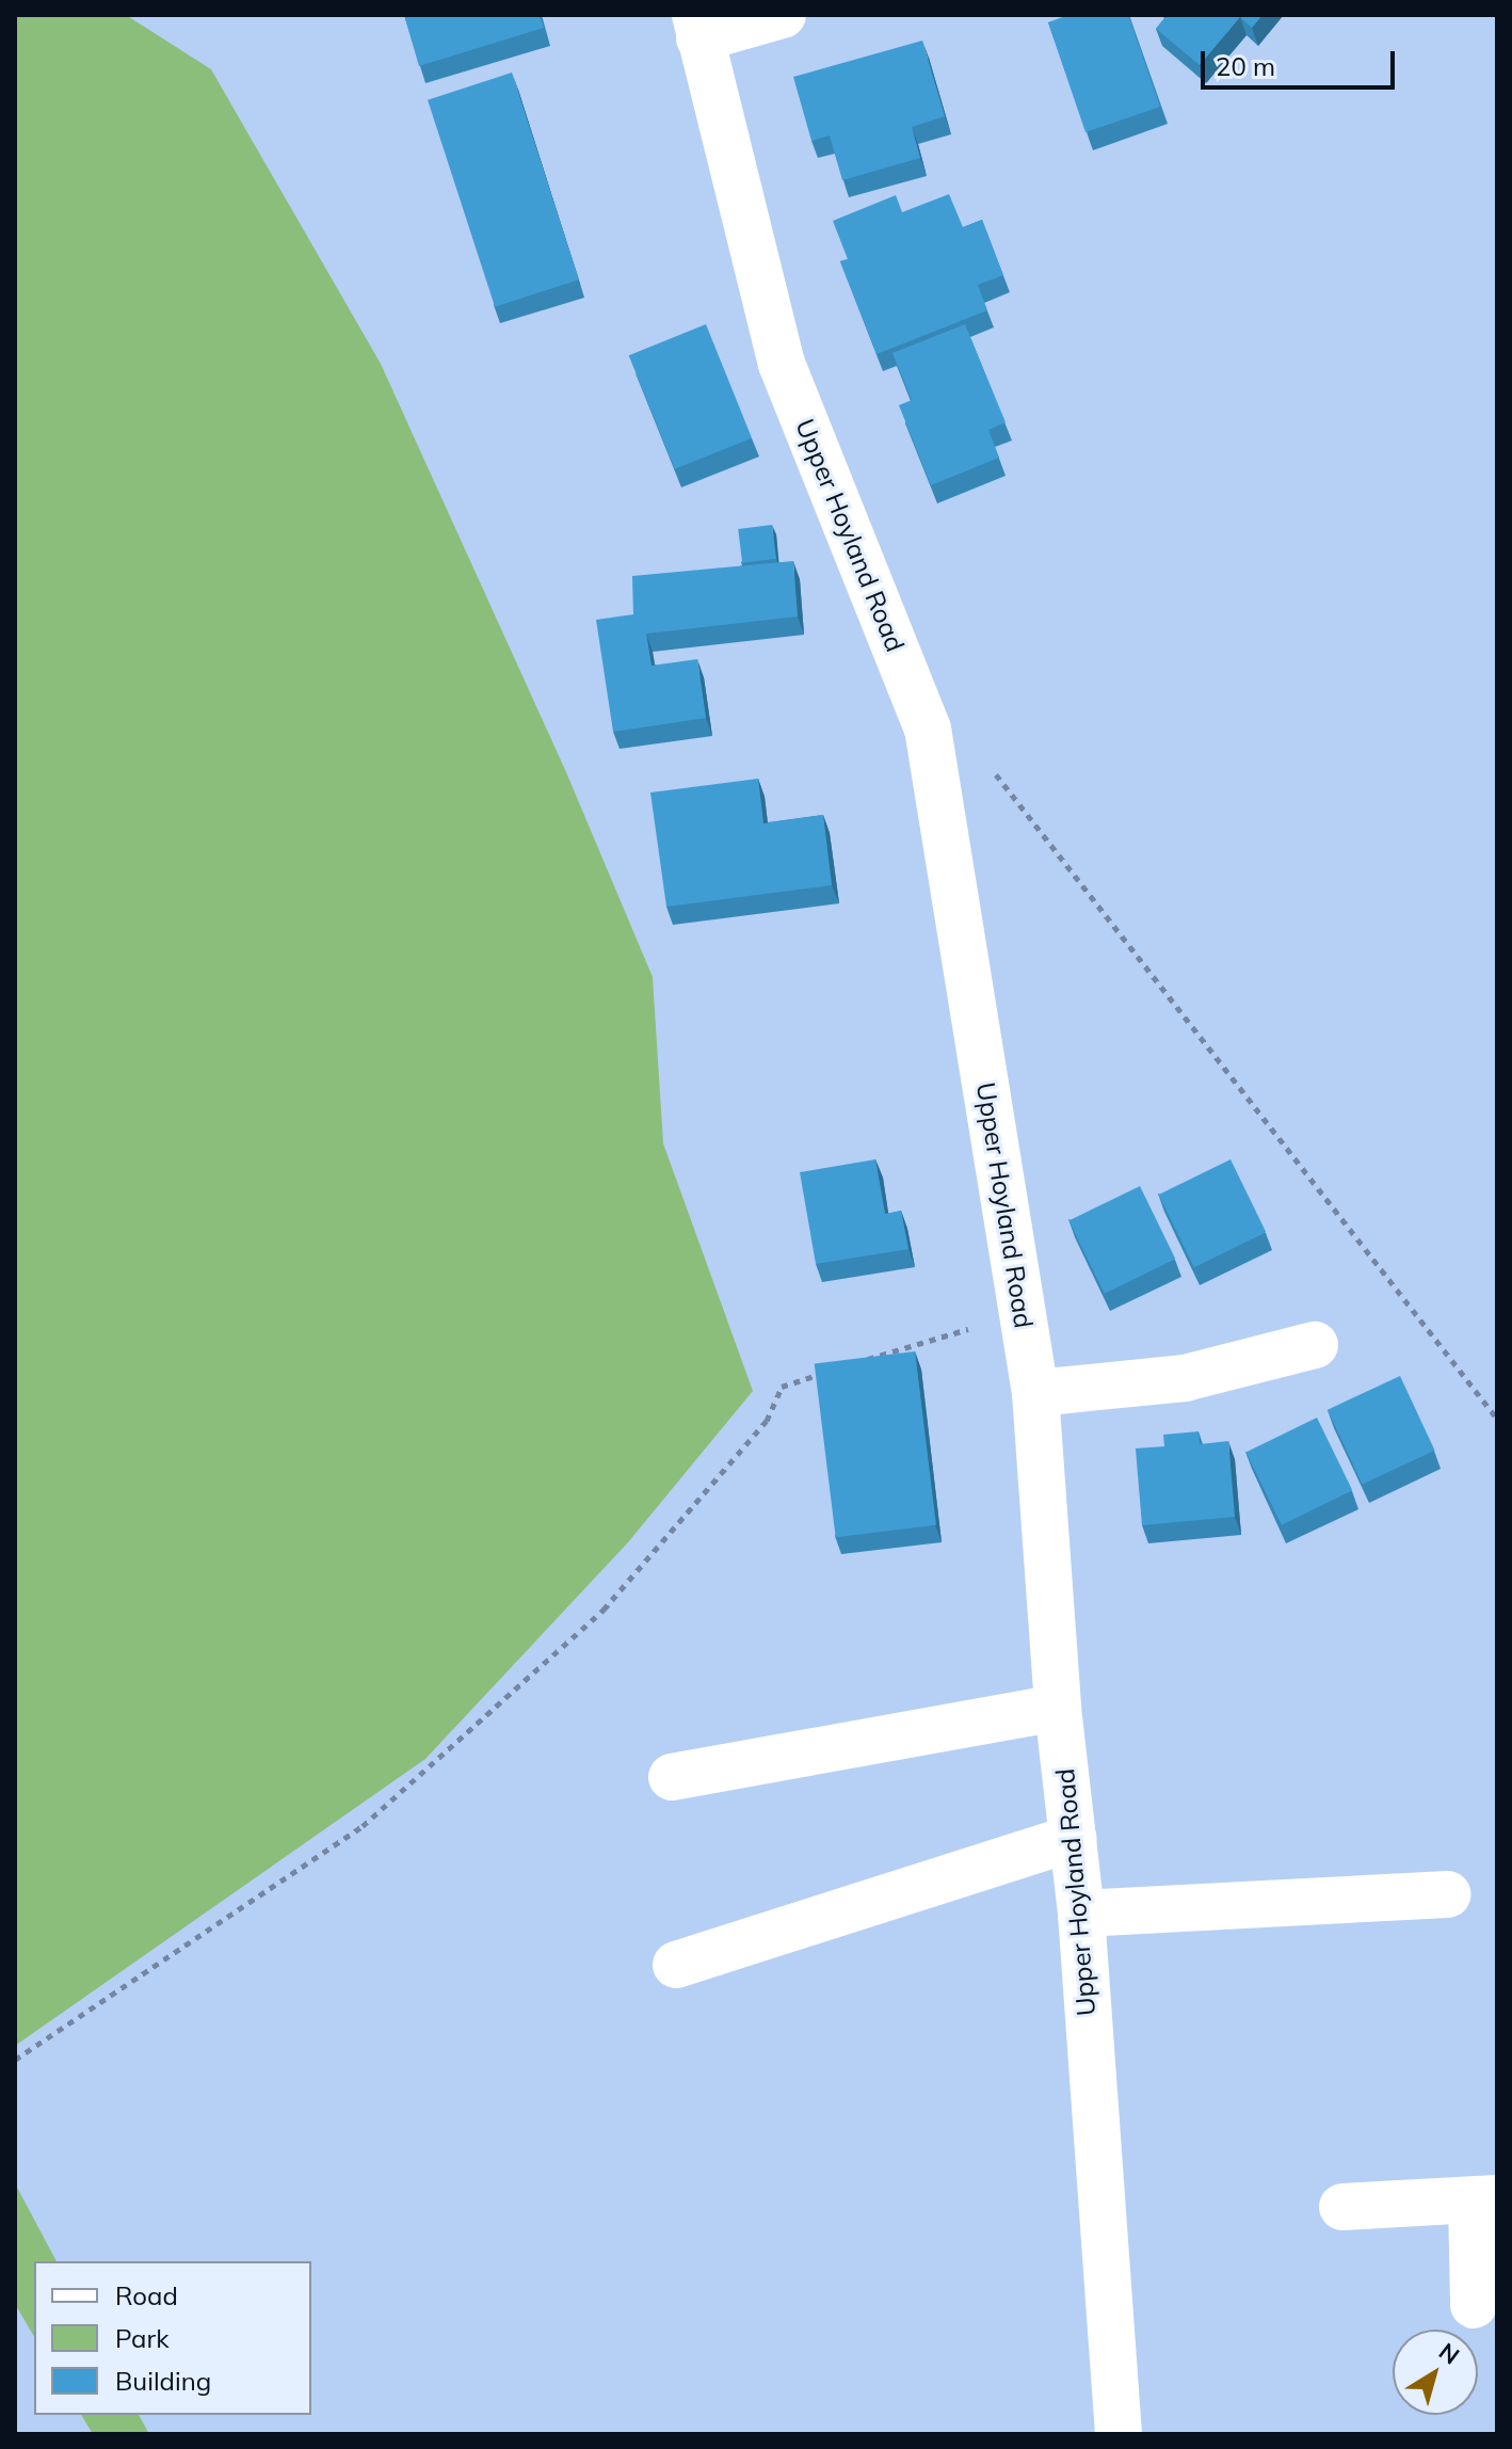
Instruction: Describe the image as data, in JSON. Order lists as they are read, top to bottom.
{
  "streets": {
    "street": ["Upper Hoyland Road"]
  },
  "legend": ["Road", "Park", "Building"],
  "scale_bar": "20 m",
  "north": "top right"
}
